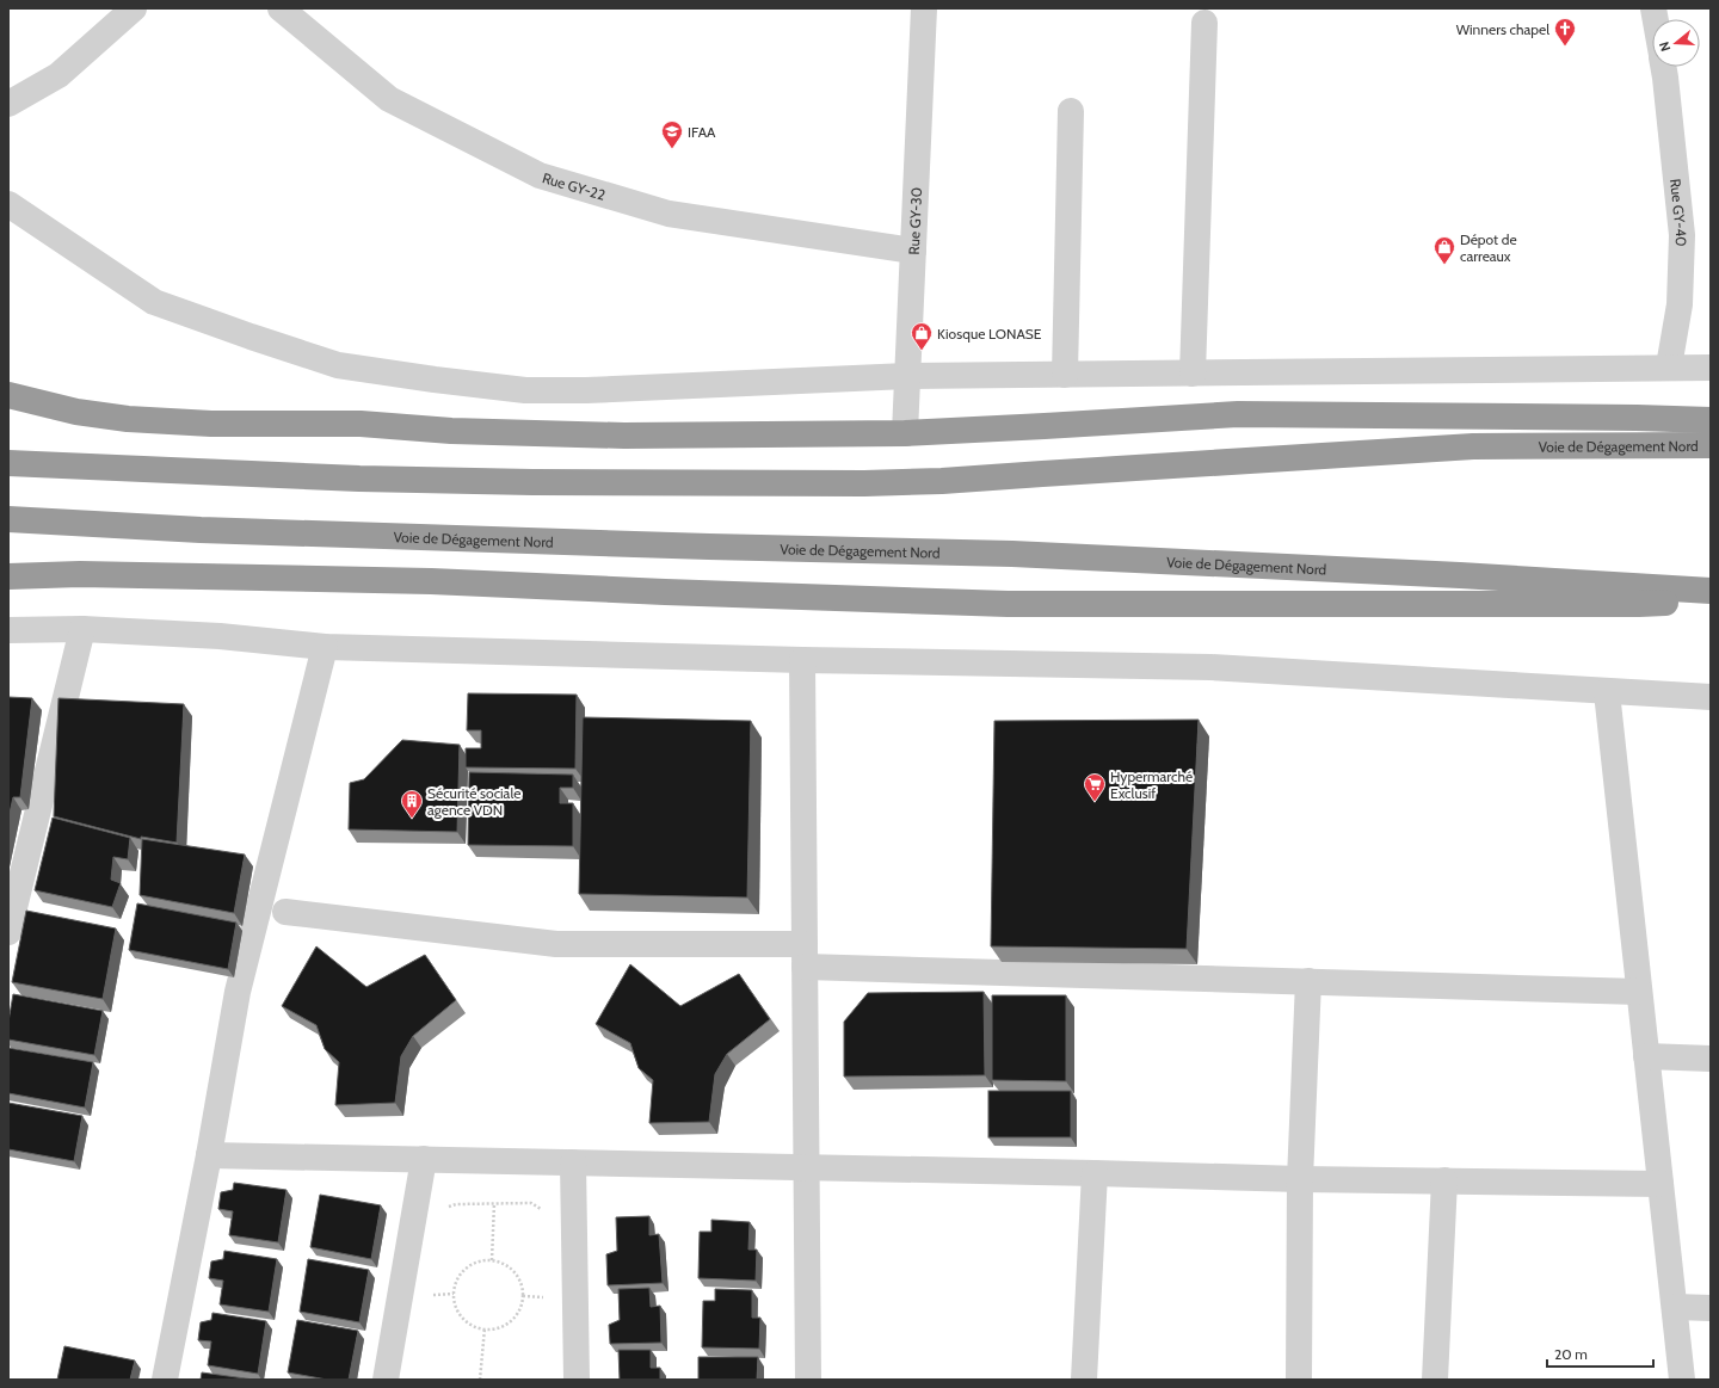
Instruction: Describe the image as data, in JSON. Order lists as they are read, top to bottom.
{
  "streets": {
    "highway": ["Voie de Dégagement Nord"],
    "street": ["Rue GY-22", "Rue GY-40", "Rue GY-30"]
  },
  "crossings": [
    ["Rue GY-22", "Rue GY-30"]
  ],
  "places": {
    "church": ["Winners chapel"],
    "school or university": ["IFAA"],
    "shop": ["Dépot de carreaux", "Kiosque LONASE"],
    "supermarket": ["Hypermarché Exclusif"],
    "building": ["Sécurité sociale agence VDN"]
  },
  "scale_bar": "20 m",
  "north": "left"
}
